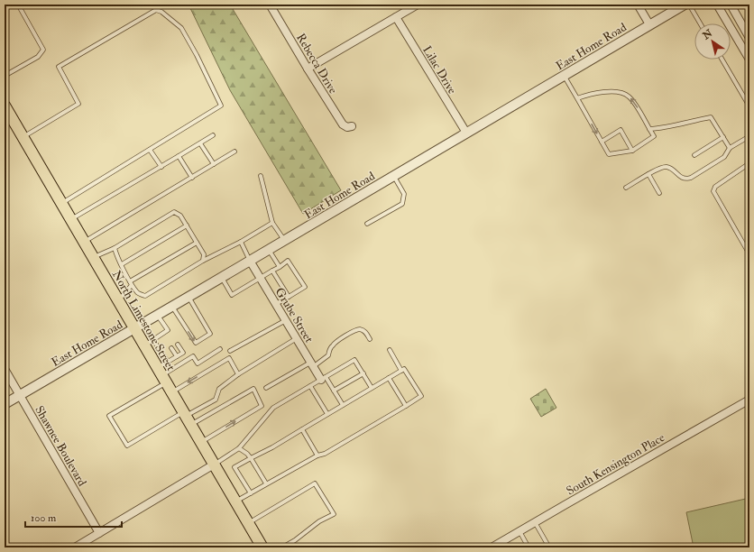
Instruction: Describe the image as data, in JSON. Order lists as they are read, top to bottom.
{
  "streets": {
    "main road": ["North Limestone Street"],
    "street": [
      "East Home Road",
      "Rebecca Drive",
      "Lilac Drive",
      "Grube Street",
      "Shawnee Boulevard",
      "South Kensington Place"
    ]
  },
  "crossings": [
    ["East Home Road", "Lilac Drive"],
    ["East Home Road", "Grube Street"],
    ["East Home Road", "North Limestone Street"],
    ["East Home Road", "Shawnee Boulevard"]
  ],
  "scale_bar": "100 m",
  "north": "top left"
}
